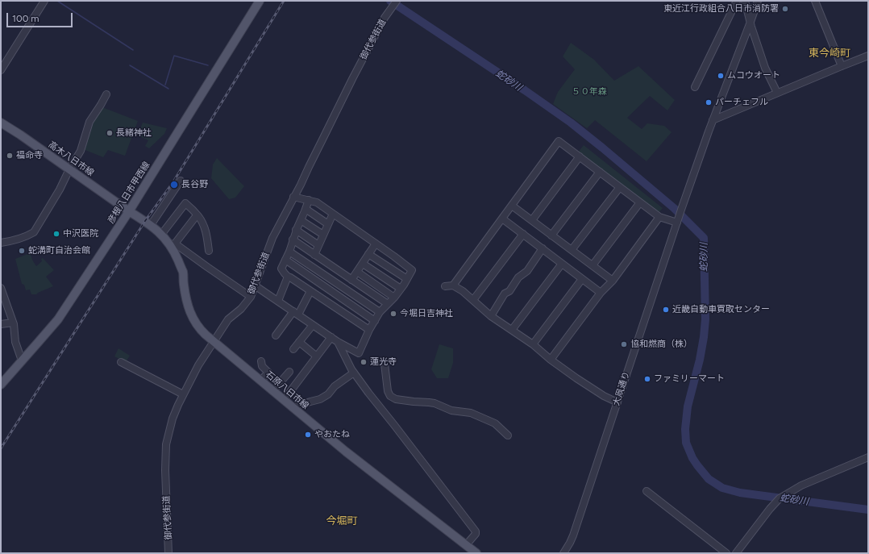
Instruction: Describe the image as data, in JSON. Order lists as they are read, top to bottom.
{
  "streets": {
    "main road": ["高木八日市線", "彦根八日市甲西線", "石原八日市線"],
    "street": ["御代参街道", "大凧通り"]
  },
  "crossings": [
    ["御代参街道", "石原八日市線"],
    ["高木八日市線", "彦根八日市甲西線"],
    ["高木八日市線", "石原八日市線"],
    ["彦根八日市甲西線", "石原八日市線"]
  ],
  "districts": ["東今崎町", "今堀町"],
  "water": ["蛇砂川"],
  "parks": ["５０年森"],
  "places": [
    "東近江行政組合八日市消防署",
    "ムコウオート",
    "パーチェフル",
    "長緒神社",
    "福命寺",
    "長谷野",
    "中沢医院",
    "蛇溝町自治会館",
    "近畿自動車買取センター",
    "今堀日吉神社",
    "協和燃商（株）",
    "蓮光寺",
    "ファミリーマート",
    "やおたね"
  ],
  "scale_bar": "100 m"
}
